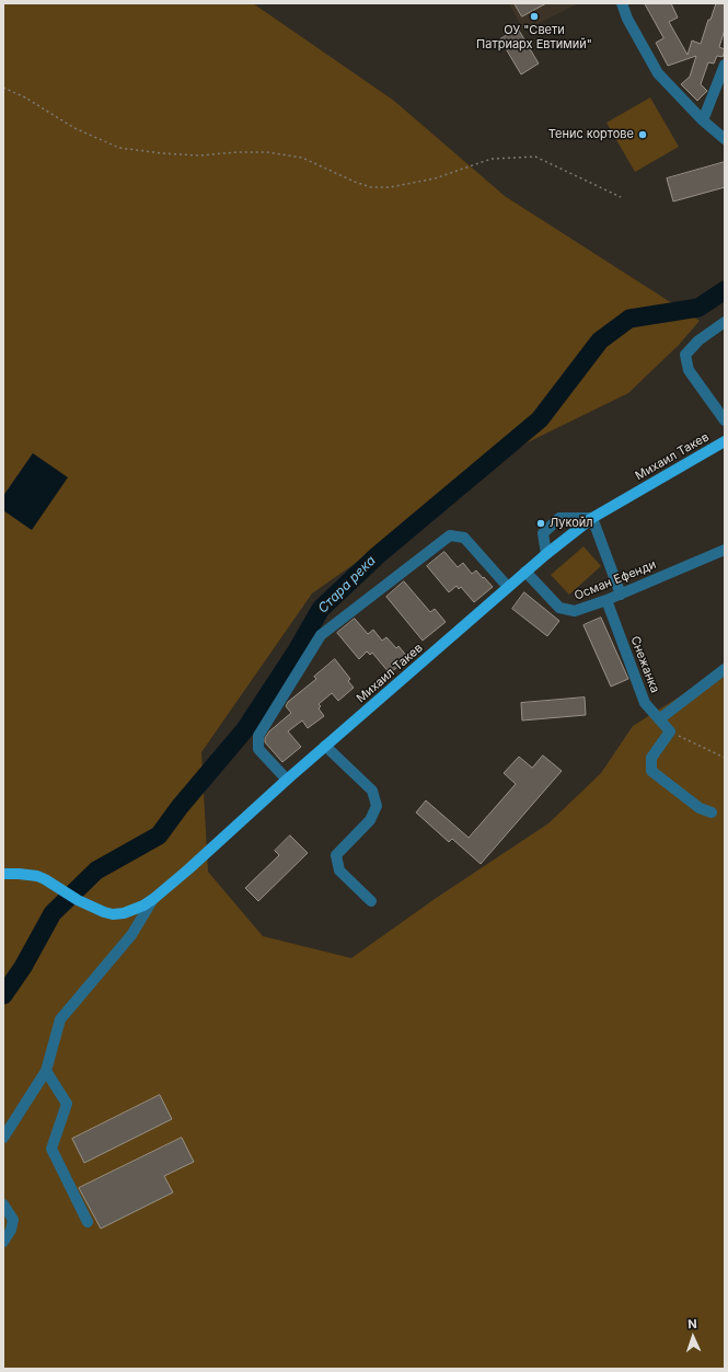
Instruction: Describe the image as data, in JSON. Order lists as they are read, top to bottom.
{
  "streets": {
    "main road": ["Михаил Такев"],
    "street": ["Осман Ефенди", "Снежанка"]
  },
  "crossings": [
    ["Михаил Такев", "Осман Ефенди"],
    ["Осман Ефенди", "Снежанка"]
  ],
  "water": ["Стара река"],
  "places": ["ОУ \"Свети Патриарх Евтимий\"", "Тенис кортове", "Лукойл"],
  "north": "top"
}
